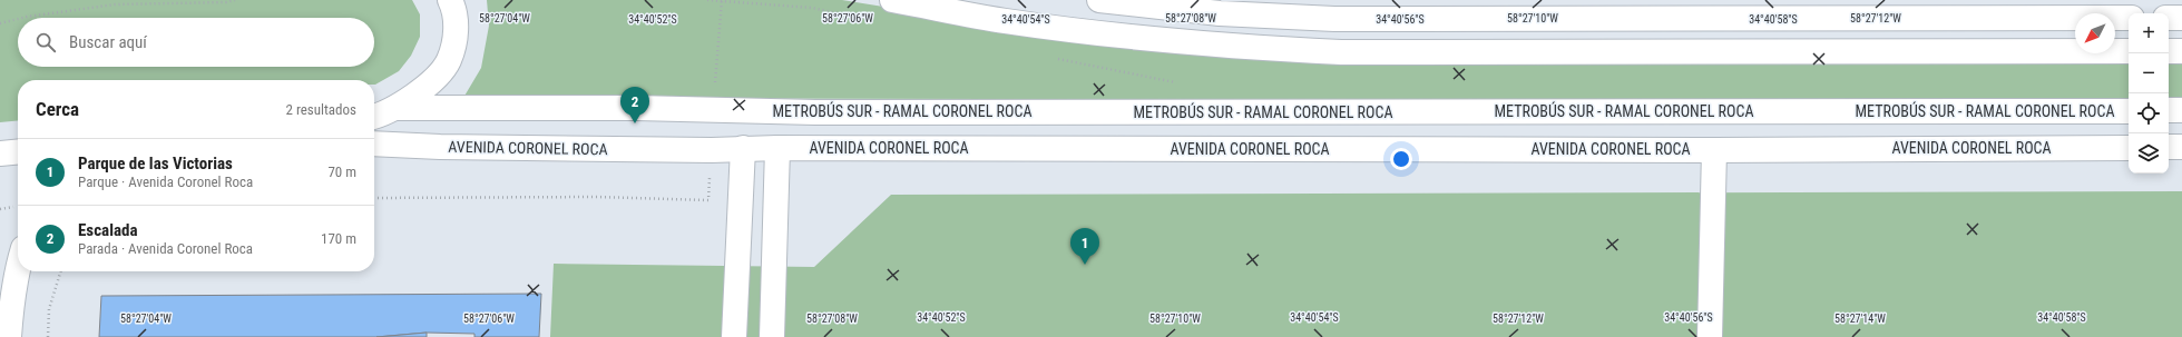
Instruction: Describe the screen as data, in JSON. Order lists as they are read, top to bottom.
{
  "streets": {
    "main road": ["METROBÚS SUR - RAMAL CORONEL ROCA", "AVENIDA CORONEL ROCA"]
  },
  "north": "bottom left",
  "page": {
    "map_buttons": ["+", "−"],
    "search": "Buscar aquí",
    "heading": ["Cerca", "2 resultados"],
    "pins": ["2", "1"],
    "list": [
      {
        "mark": "1",
        "name": "Parque de las Victorias",
        "note": "Parque · Avenida Coronel Roca",
        "value": "70 m"
      },
      {
        "mark": "2",
        "name": "Escalada",
        "note": "Parada · Avenida Coronel Roca",
        "value": "170 m"
      }
    ]
  },
  "coordinates": [
    "58°27'04\"W",
    "58°27'06\"W",
    "58°27'08\"W",
    "58°27'10\"W",
    "58°27'12\"W",
    "34°40'52\"S",
    "34°40'54\"S",
    "34°40'56\"S",
    "34°40'58\"S",
    "58°27'14\"W"
  ]
}
